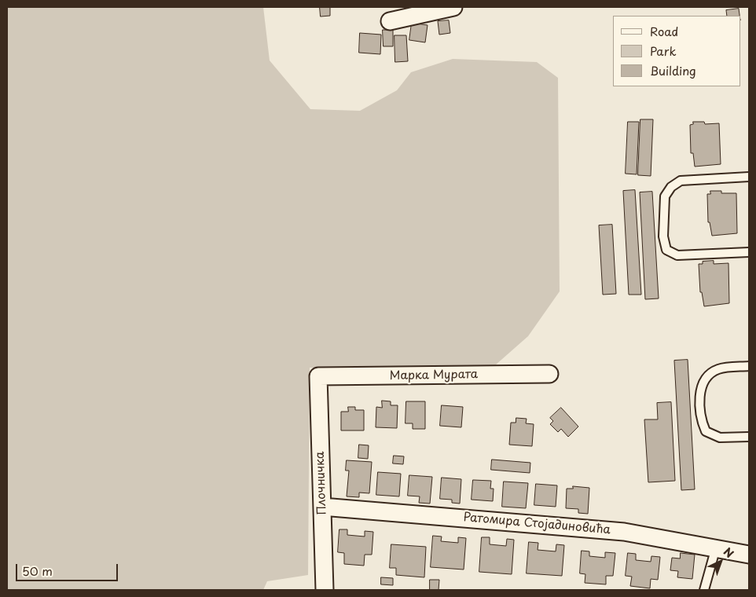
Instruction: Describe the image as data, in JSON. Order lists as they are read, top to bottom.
{
  "streets": {
    "street": ["Марка Мурата", "Плочничка", "Ратомира Стојадиновића"]
  },
  "crossings": [
    ["Марка Мурата", "Плочничка"],
    ["Плочничка", "Ратомира Стојадиновића"]
  ],
  "legend": ["Road", "Park", "Building"],
  "scale_bar": "50 m",
  "north": "top right"
}
